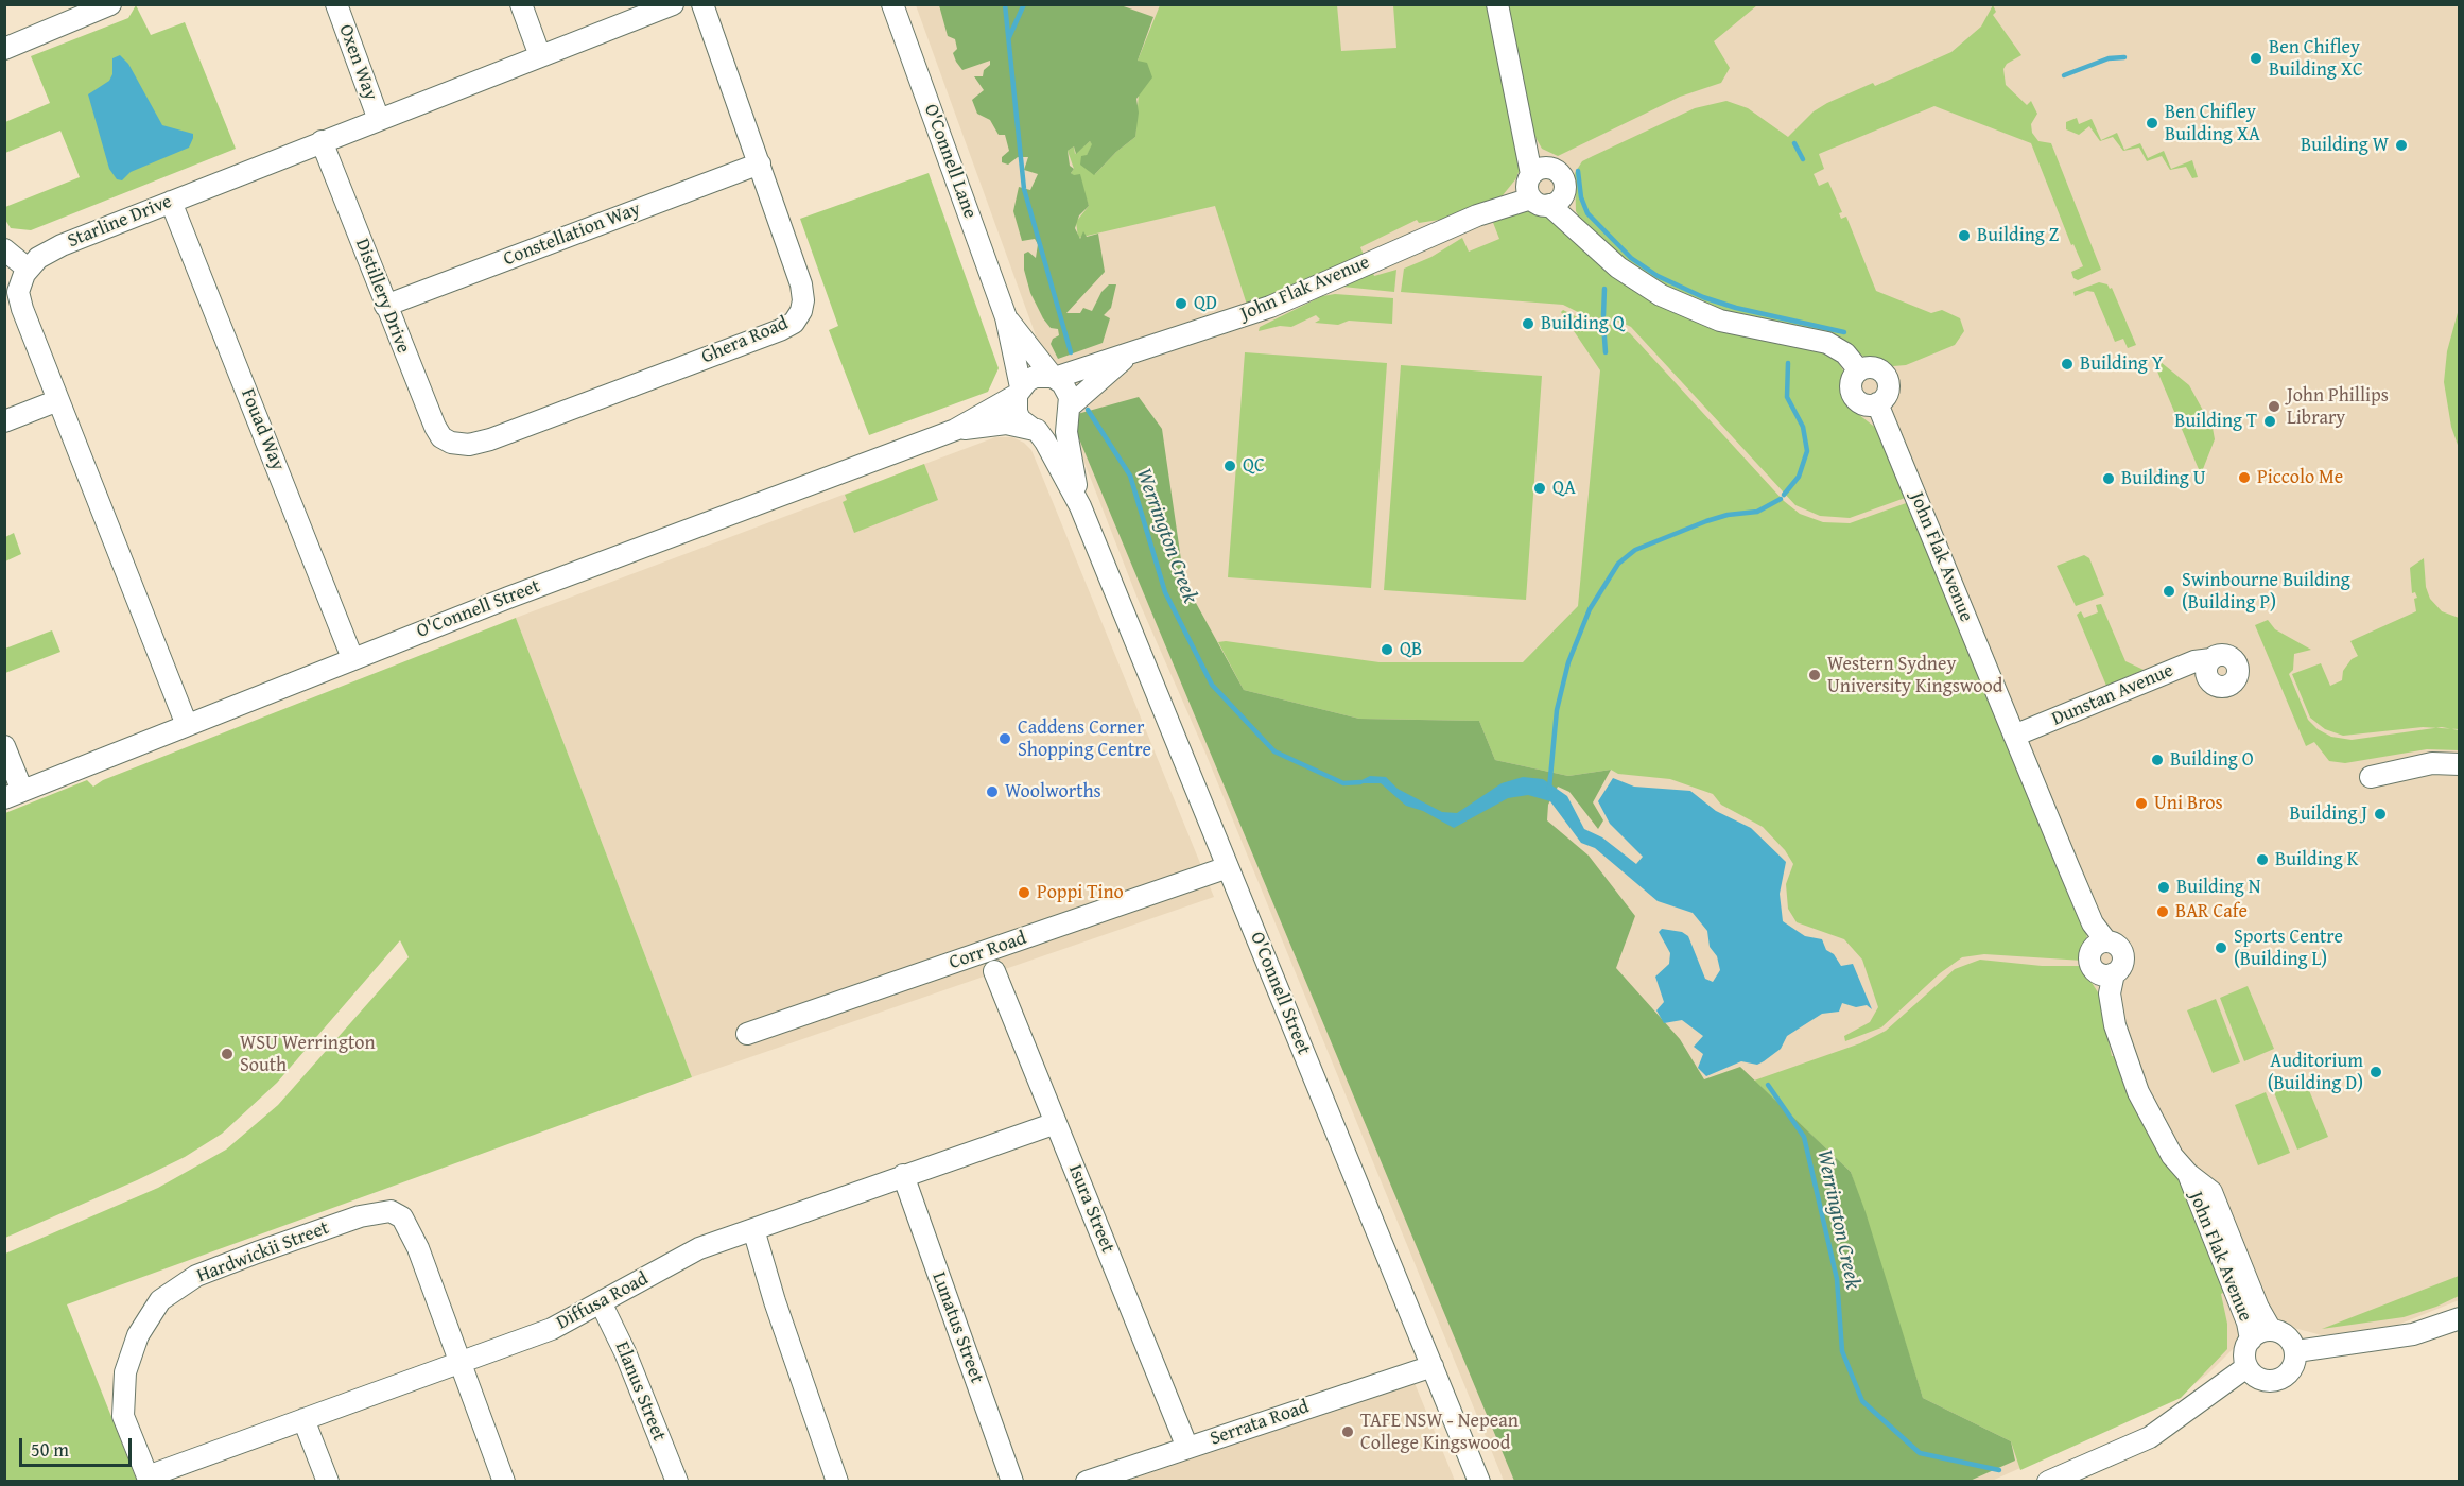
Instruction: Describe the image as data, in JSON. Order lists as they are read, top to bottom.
{
  "streets": {
    "street": [
      "Oxen Way",
      "O'Connell Lane",
      "Starline Drive",
      "Constellation Way",
      "John Flak Avenue",
      "Distillery Drive",
      "Ghera Road",
      "Fouad Way",
      "O'Connell Street",
      "Dunstan Avenue",
      "Corr Road",
      "Isura Street",
      "Hardwickii Street",
      "Diffusa Road",
      "Lunatus Street",
      "Elanus Street",
      "Serrata Road"
    ]
  },
  "crossings": [
    ["Oxen Way", "Starline Drive"],
    ["O'Connell Lane", "John Flak Avenue"],
    ["O'Connell Lane", "O'Connell Street"],
    ["Starline Drive", "Distillery Drive"],
    ["Starline Drive", "Fouad Way"],
    ["Constellation Way", "Distillery Drive"],
    ["Constellation Way", "Ghera Road"],
    ["John Flak Avenue", "O'Connell Street"],
    ["John Flak Avenue", "Dunstan Avenue"],
    ["Distillery Drive", "Ghera Road"],
    ["Fouad Way", "O'Connell Street"],
    ["O'Connell Street", "Corr Road"],
    ["O'Connell Street", "Serrata Road"],
    ["Isura Street", "Diffusa Road"],
    ["Isura Street", "Serrata Road"],
    ["Hardwickii Street", "Diffusa Road"],
    ["Diffusa Road", "Lunatus Street"],
    ["Diffusa Road", "Elanus Street"]
  ],
  "water": ["Werrington Creek"],
  "places": [
    "Ben Chifley Building XC",
    "Ben Chifley Building XA",
    "Building W",
    "Building Z",
    "QD",
    "Building Q",
    "Building Y",
    "John Phillips Library",
    "Building T",
    "QC",
    "Piccolo Me",
    "Building U",
    "QA",
    "Swinbourne Building (Building P)",
    "QB",
    "Western Sydney University Kingswood",
    "Caddens Corner Shopping Centre",
    "Building O",
    "Woolworths",
    "Uni Bros",
    "Building J",
    "Building K",
    "Building N",
    "Poppi Tino",
    "BAR Cafe",
    "Sports Centre (Building L)",
    "WSU Werrington South",
    "Auditorium (Building D)",
    "TAFE NSW - Nepean College Kingswood"
  ],
  "scale_bar": "50 m"
}
